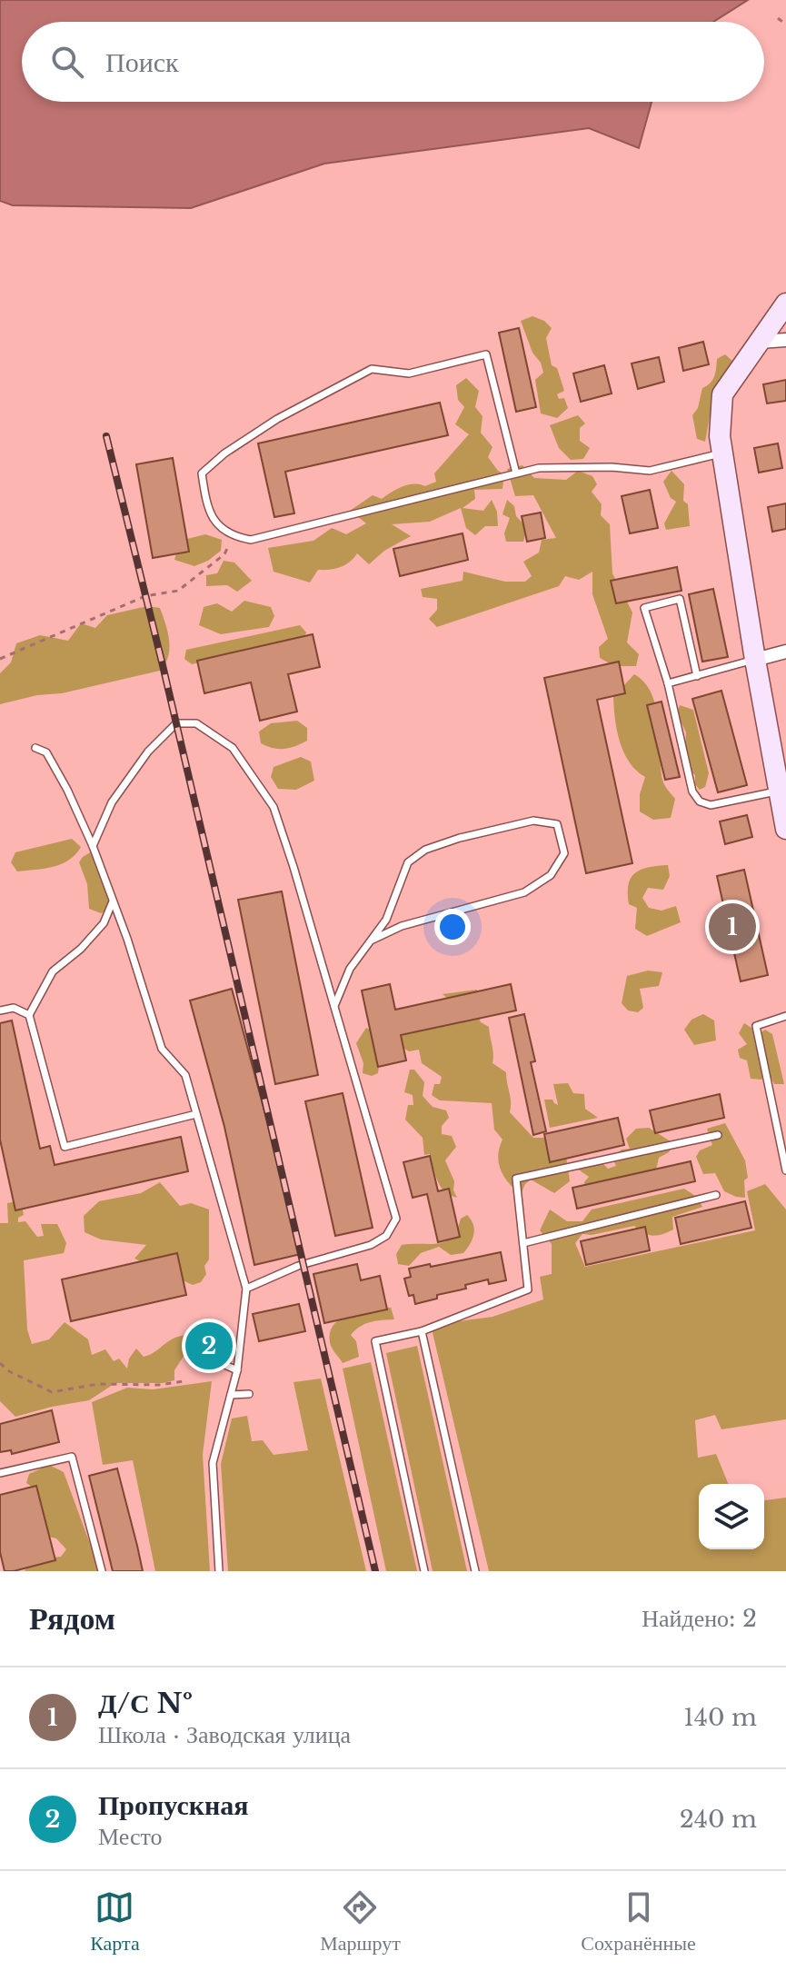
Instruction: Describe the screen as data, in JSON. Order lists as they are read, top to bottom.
{
  "page": {
    "search": "Поиск",
    "pins": ["1", "2"],
    "heading": ["Рядом", "Найдено: 2"],
    "list": [
      {
        "mark": "1",
        "name": "Д/С №",
        "note": "Школа · Заводская улица",
        "value": "140 m"
      },
      {
        "mark": "2",
        "name": "Пропускная",
        "note": "Место",
        "value": "240 m"
      }
    ],
    "nav": ["Карта", "Маршрут", "Сохранённые"]
  }
}
